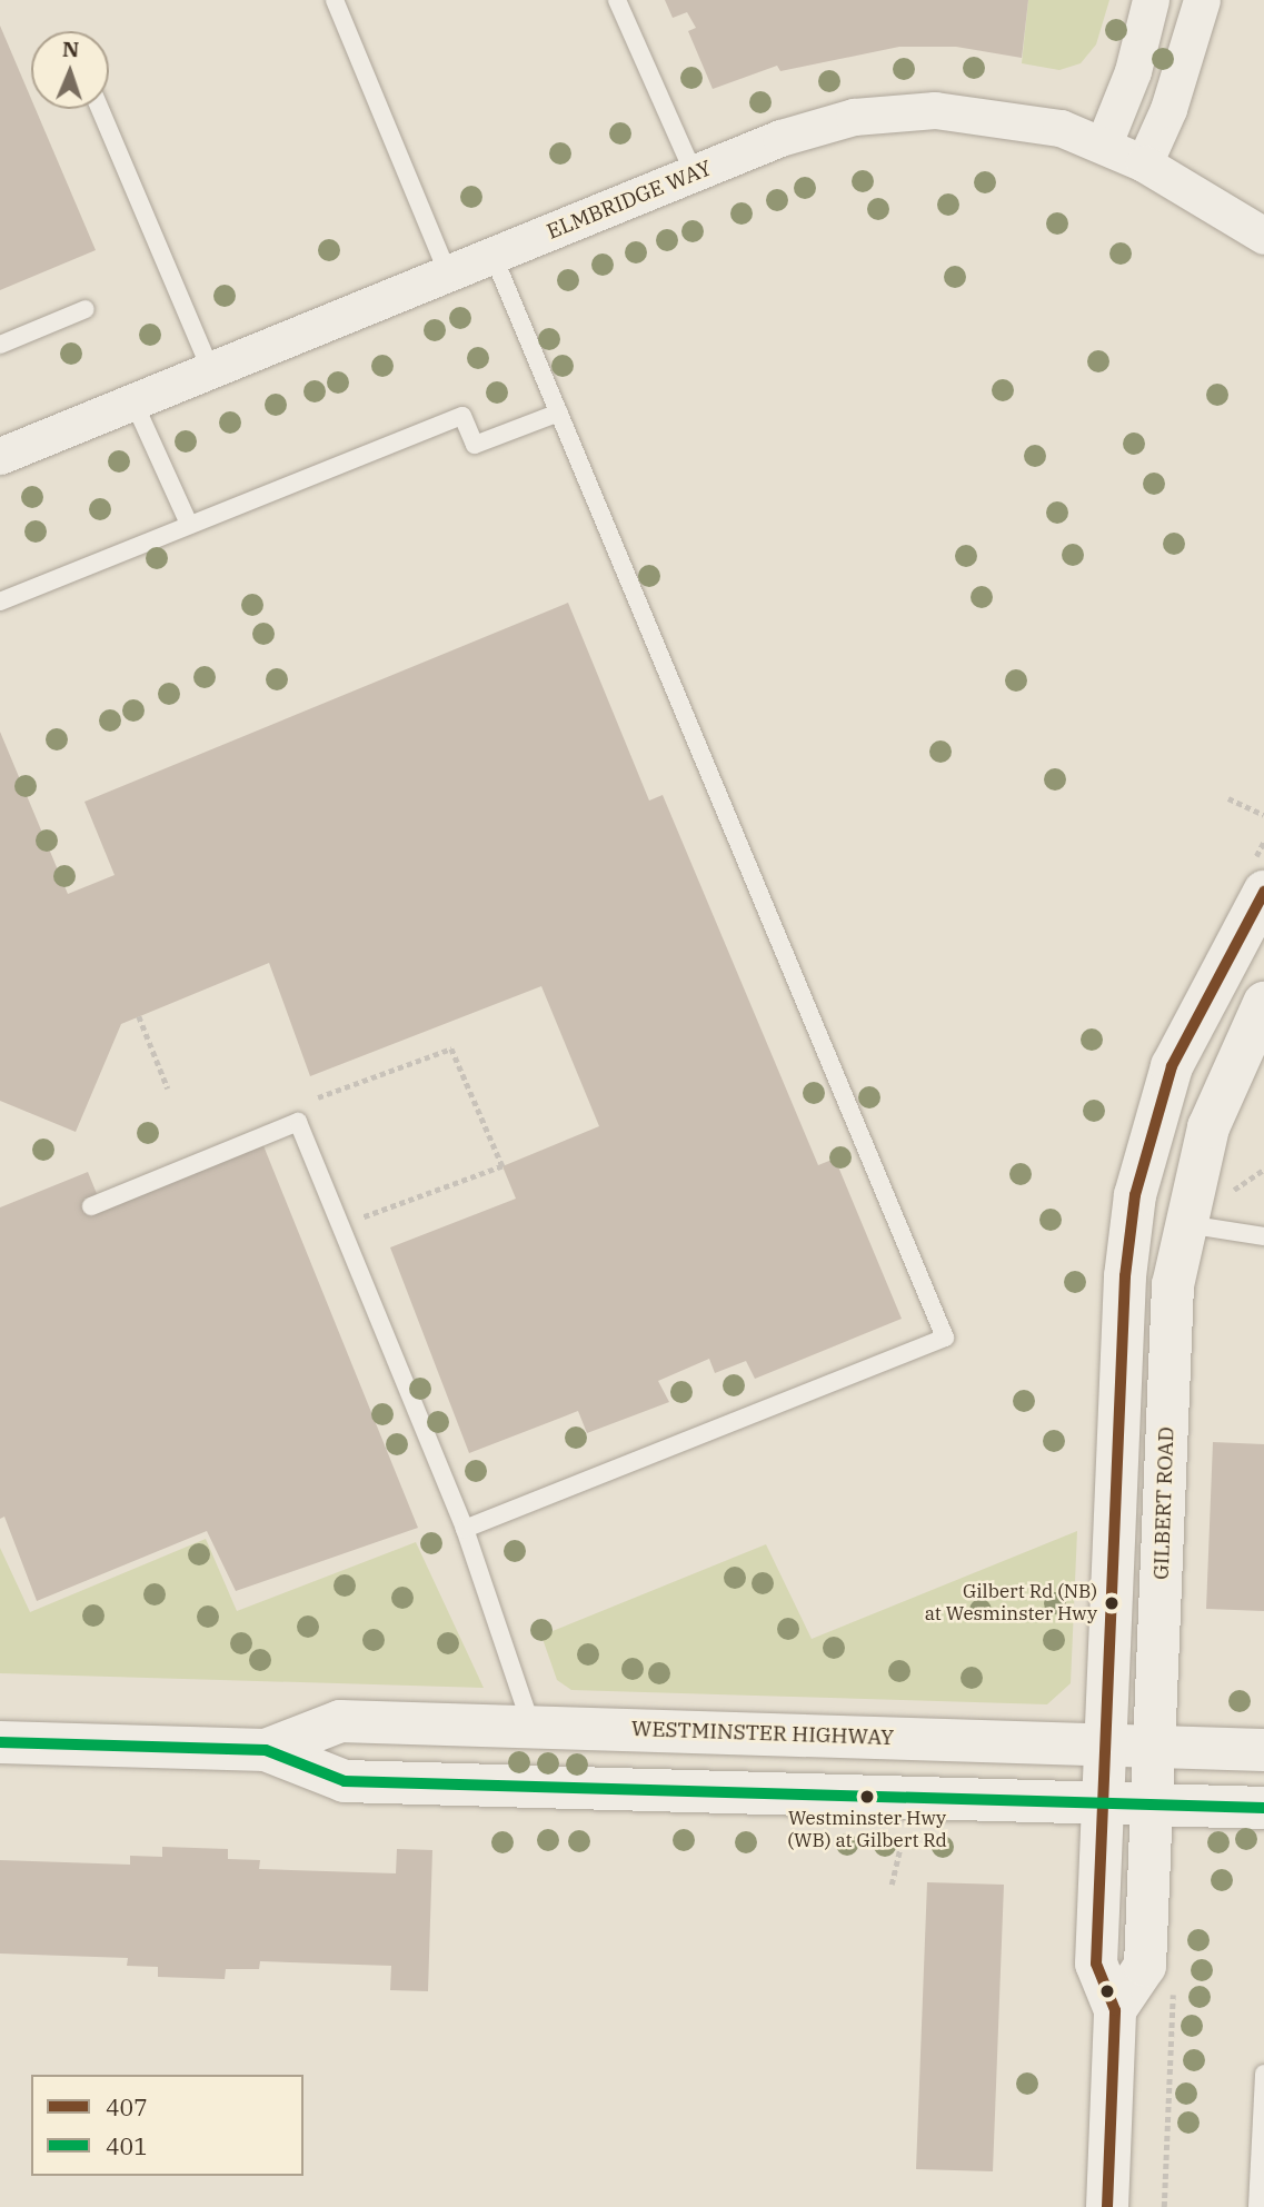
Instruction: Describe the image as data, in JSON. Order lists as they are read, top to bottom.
{
  "streets": {
    "main road": ["GILBERT ROAD", "WESTMINSTER HIGHWAY"],
    "street": ["ELMBRIDGE WAY"]
  },
  "crossings": [
    ["GILBERT ROAD", "WESTMINSTER HIGHWAY"]
  ],
  "places": ["Gilbert Rd (NB) at Wesminster Hwy", "Westminster Hwy (WB) at Gilbert Rd"],
  "lines": ["transit line 407", "transit line 401"],
  "legend": ["407", "401"],
  "north": "top"
}
